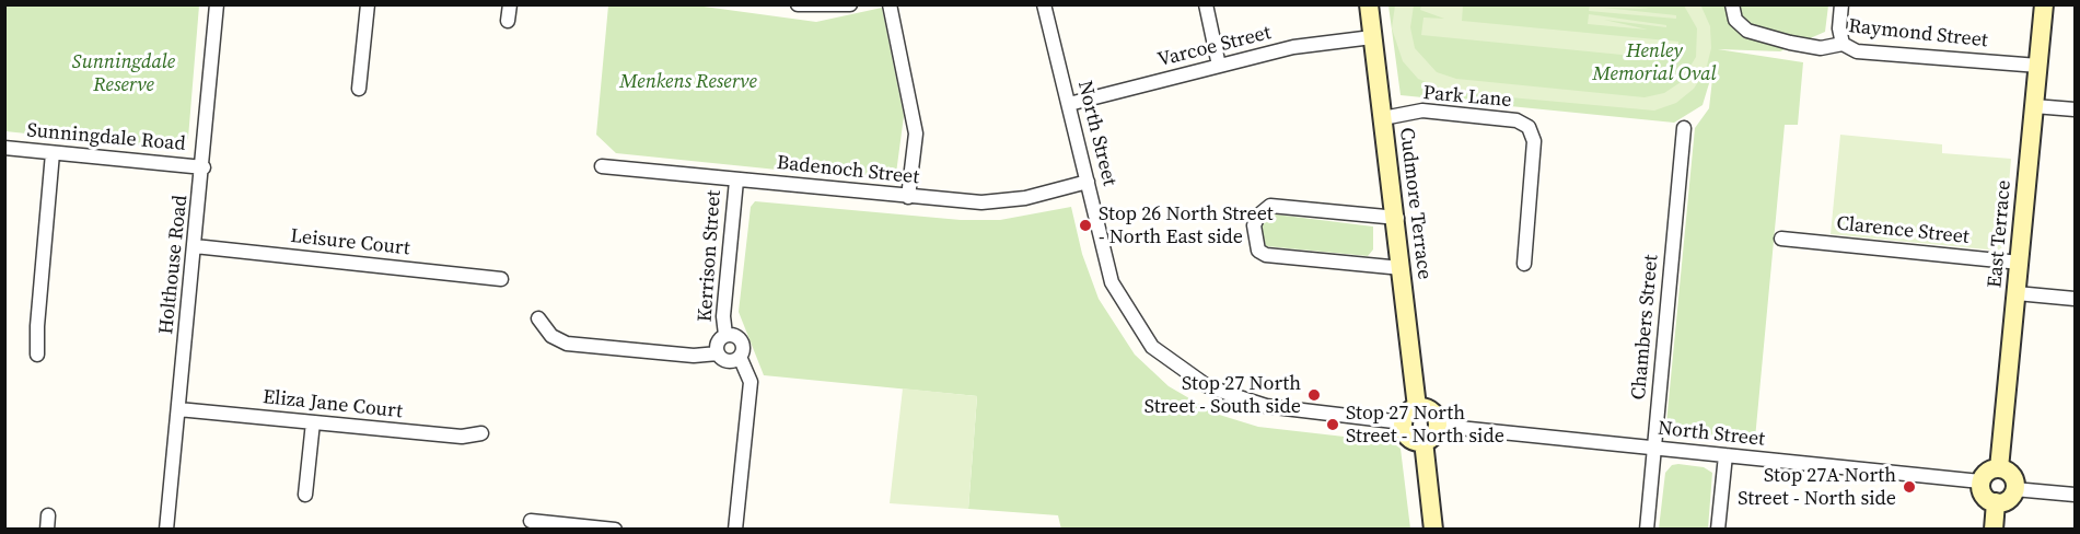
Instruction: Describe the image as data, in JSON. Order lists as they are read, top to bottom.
{
  "streets": {
    "street": [
      "Raymond Street",
      "Varcoe Street",
      "Park Lane",
      "North Street",
      "Sunningdale Road",
      "Badenoch Street",
      "Cudmore Terrace",
      "Clarence Street",
      "East Terrace",
      "Leisure Court",
      "Kerrison Street",
      "Holthouse Road",
      "Chambers Street",
      "Eliza Jane Court"
    ]
  },
  "crossings": [
    ["Raymond Street", "East Terrace"],
    ["Varcoe Street", "North Street"],
    ["Varcoe Street", "Cudmore Terrace"],
    ["Park Lane", "Cudmore Terrace"],
    ["North Street", "Badenoch Street"],
    ["North Street", "Cudmore Terrace"],
    ["North Street", "East Terrace"],
    ["North Street", "Chambers Street"],
    ["Sunningdale Road", "Holthouse Road"],
    ["Badenoch Street", "Kerrison Street"],
    ["Clarence Street", "East Terrace"],
    ["Leisure Court", "Holthouse Road"],
    ["Holthouse Road", "Eliza Jane Court"]
  ],
  "parks": ["Henley Memorial Oval", "Sunningdale Reserve", "Menkens Reserve"],
  "places": [
    "Stop 26 North Street - North East side",
    "Stop 27 North Street - South side",
    "Stop 27 North Street - North side",
    "Stop 27A North Street - North side"
  ]
}
